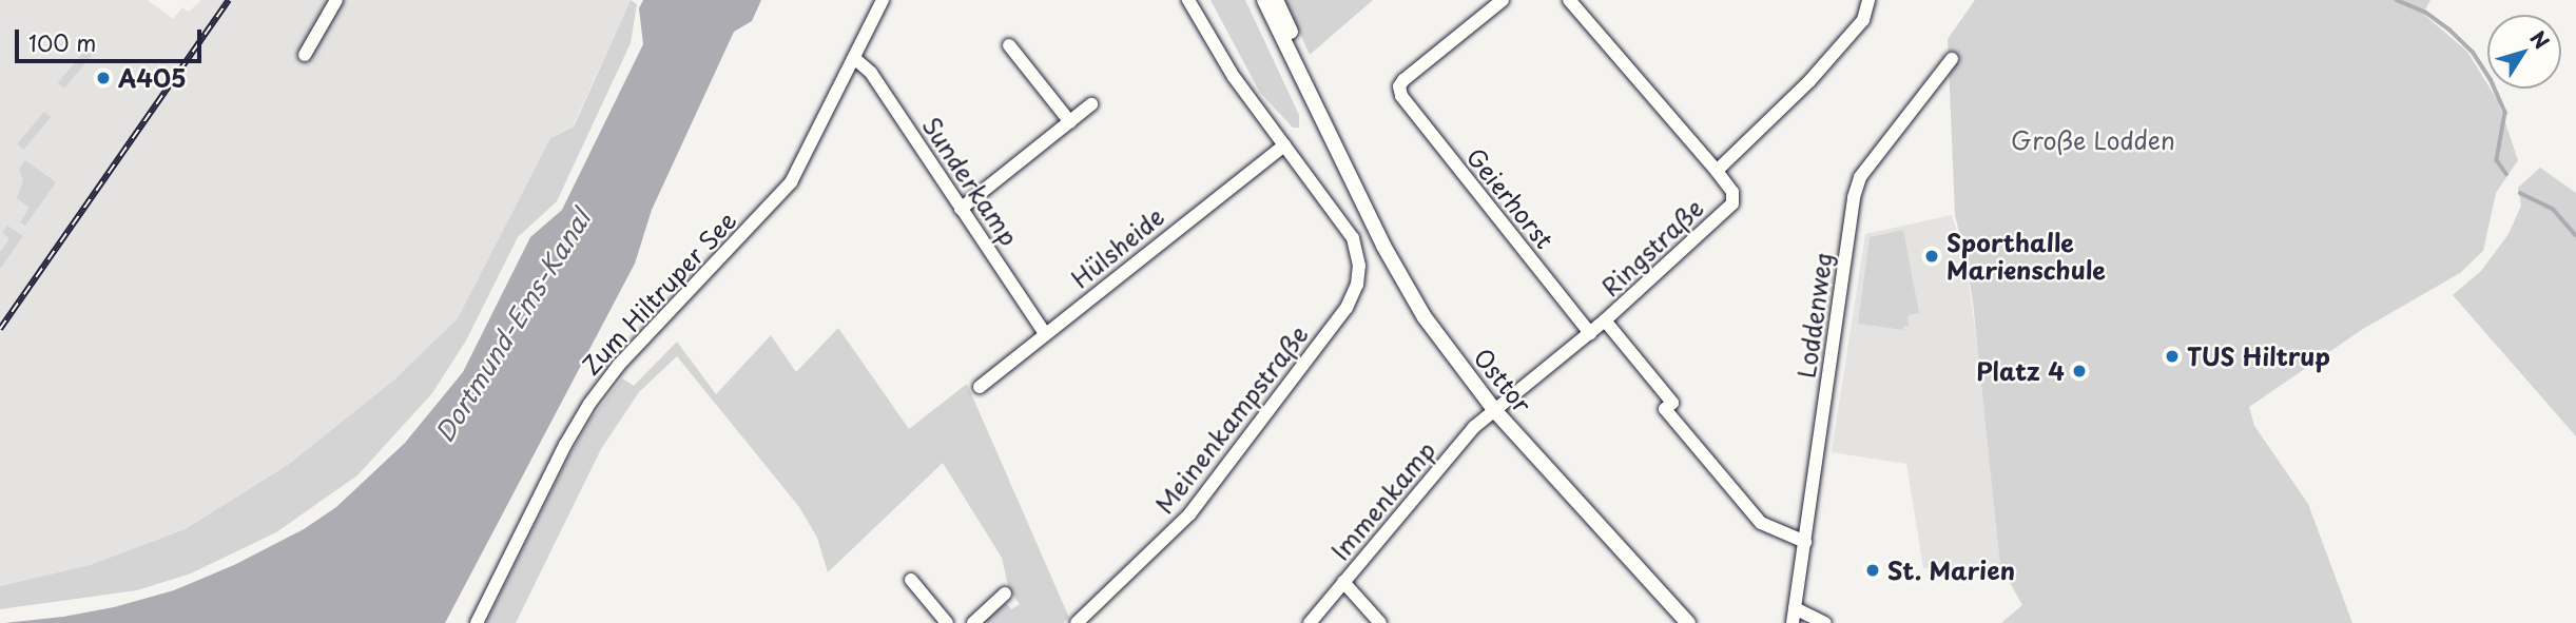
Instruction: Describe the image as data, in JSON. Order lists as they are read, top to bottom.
{
  "streets": {
    "main road": ["Osttor"],
    "street": [
      "Sunderkamp",
      "Geierhorst",
      "Hülsheide",
      "Ringstraße",
      "Zum Hiltruper See",
      "Loddenweg",
      "Meinenkampstraße",
      "Immenkamp"
    ]
  },
  "crossings": [
    ["Sunderkamp", "Hülsheide"],
    ["Sunderkamp", "Zum Hiltruper See"],
    ["Geierhorst", "Ringstraße"],
    ["Hülsheide", "Meinenkampstraße"],
    ["Ringstraße", "Osttor"],
    ["Ringstraße", "Immenkamp"],
    ["Osttor", "Immenkamp"]
  ],
  "water": ["Dortmund-Ems-Kanal"],
  "parks": ["Große Lodden"],
  "places": [
    "A405",
    "Sporthalle Marienschule",
    "TUS Hiltrup",
    "Platz 4",
    "St. Marien"
  ],
  "scale_bar": "100 m",
  "north": "top right"
}
